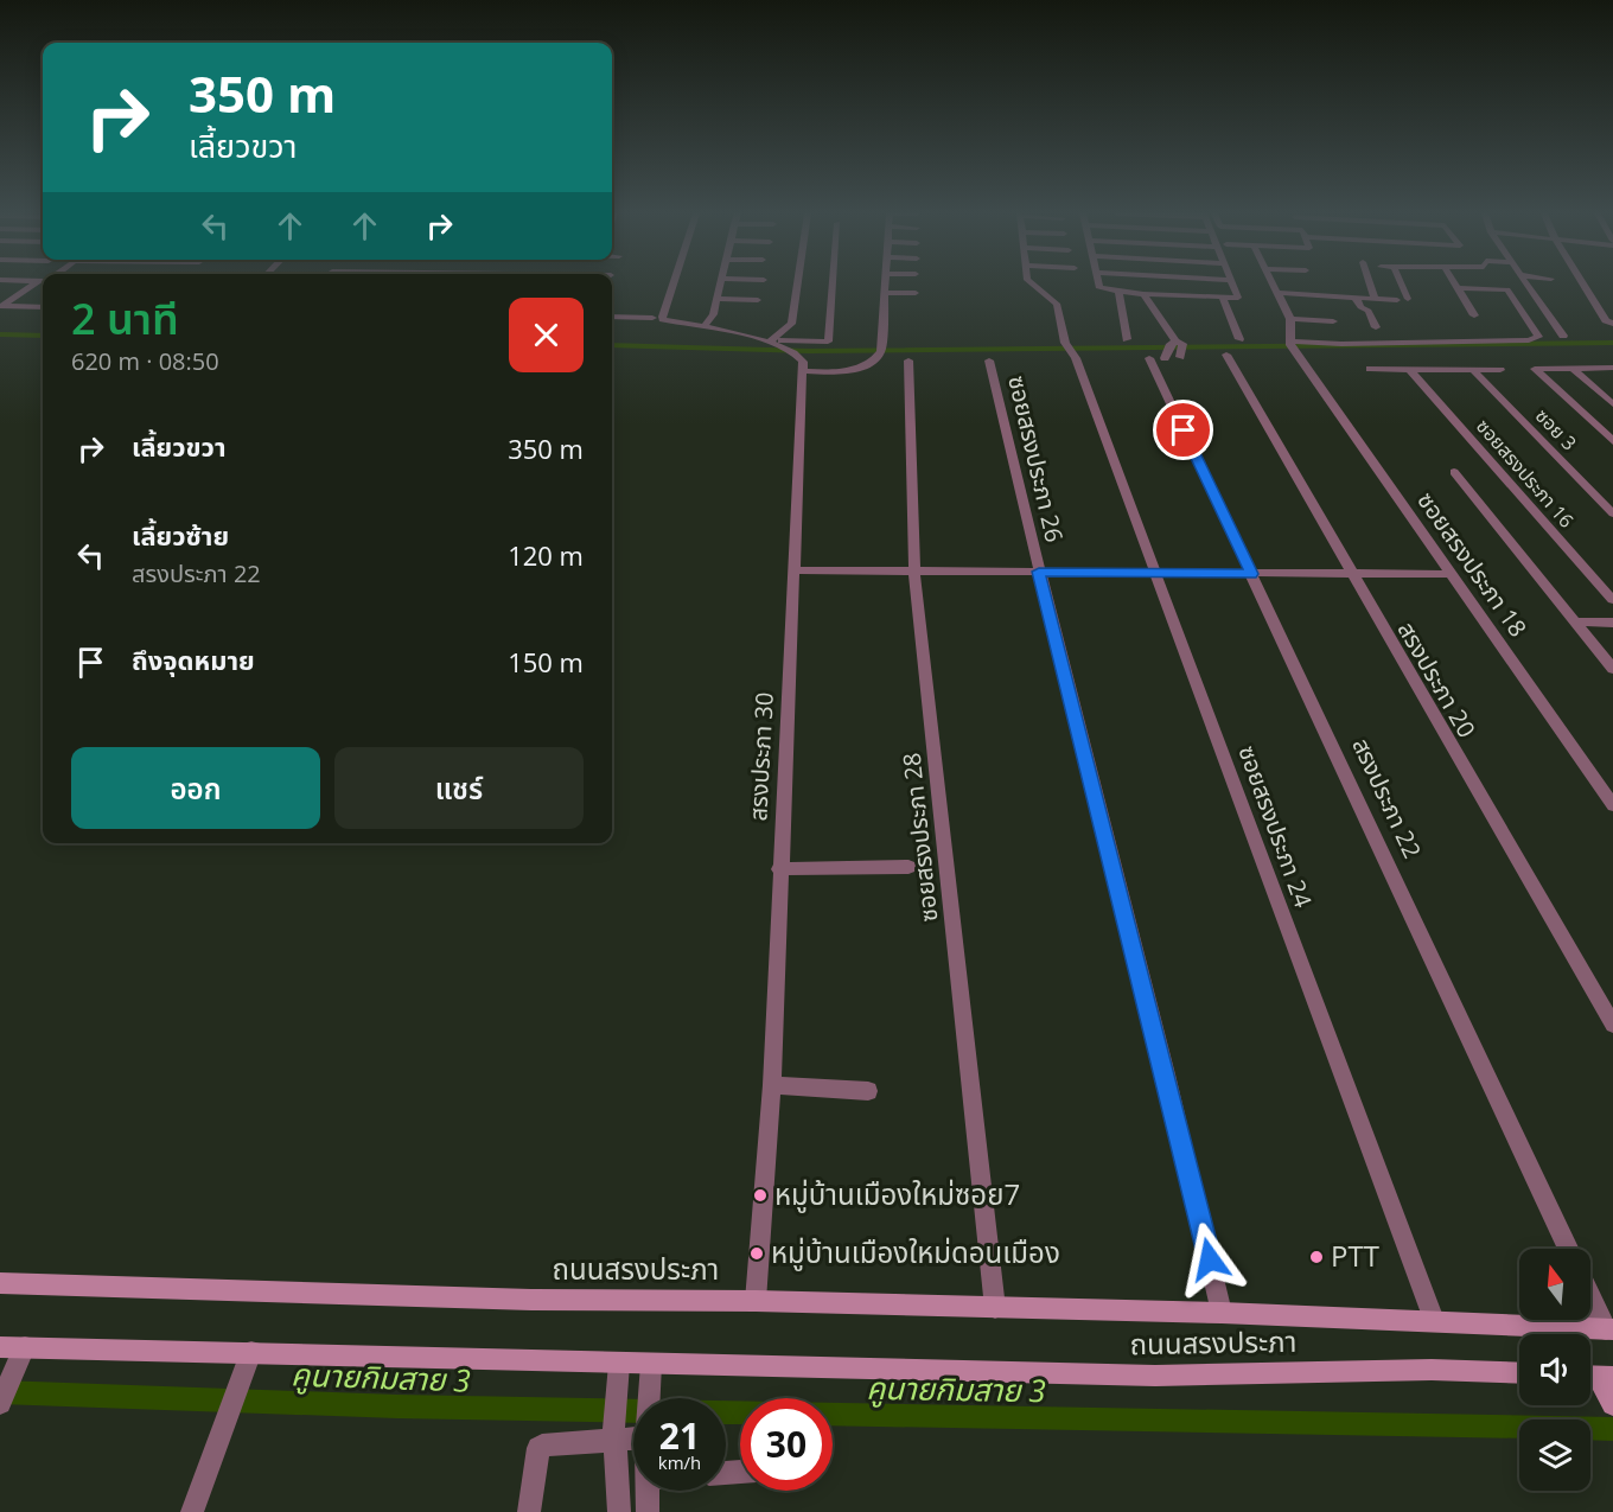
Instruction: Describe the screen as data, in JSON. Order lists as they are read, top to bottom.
{
  "streets": {
    "main road": ["ถนนสรงประภา"],
    "street": [
      "ซอย 3",
      "ซอยสรงประภา 26",
      "ซอยสรงประภา 16",
      "ซอยสรงประภา 18",
      "สรงประภา 20",
      "สรงประภา 30",
      "สรงประภา 22",
      "ซอยสรงประภา 24",
      "ซอยสรงประภา 28"
    ]
  },
  "crossings": [
    ["ซอยสรงประภา 26", "ถนนสรงประภา"],
    ["สรงประภา 30", "ถนนสรงประภา"],
    ["ซอยสรงประภา 24", "ถนนสรงประภา"],
    ["ซอยสรงประภา 28", "ถนนสรงประภา"]
  ],
  "water": ["คูนายกิมสาย 3"],
  "places": ["หมู่บ้านเมืองใหม่ซอย7", "หมู่บ้านเมืองใหม่ดอนเมือง", "PTT"],
  "north": "top",
  "page": {
    "turn": ["350 m", "เลี้ยวขวา"],
    "heading": ["2 นาที", "620 m · 08:50"],
    "list": [
      {
        "name": "เลี้ยวขวา",
        "value": "350 m"
      },
      {
        "name": "เลี้ยวซ้าย",
        "note": "สรงประภา 22",
        "value": "120 m"
      },
      {
        "name": "ถึงจุดหมาย",
        "value": "150 m"
      }
    ],
    "buttons": ["ออก", "แชร์"],
    "speed": "21 km/h",
    "limit": "30"
  }
}
